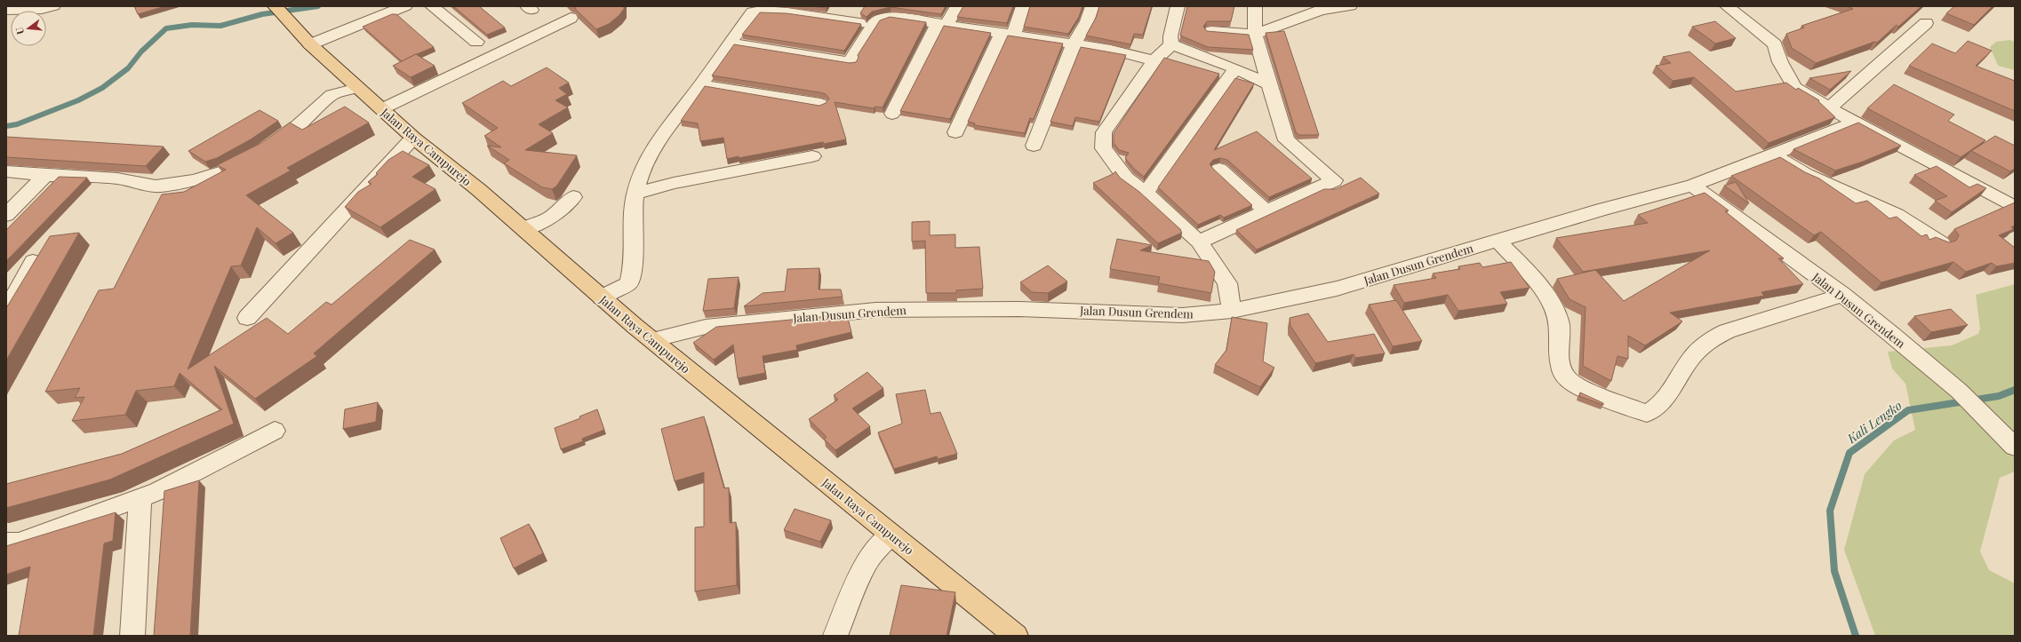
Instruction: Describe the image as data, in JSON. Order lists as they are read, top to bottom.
{
  "streets": {
    "main road": ["Jalan Raya Campurejo"],
    "street": ["Jalan Dusun Grendem"]
  },
  "crossings": [
    ["Jalan Raya Campurejo", "Jalan Dusun Grendem"]
  ],
  "water": ["Kali Lengko"],
  "north": "left"
}
